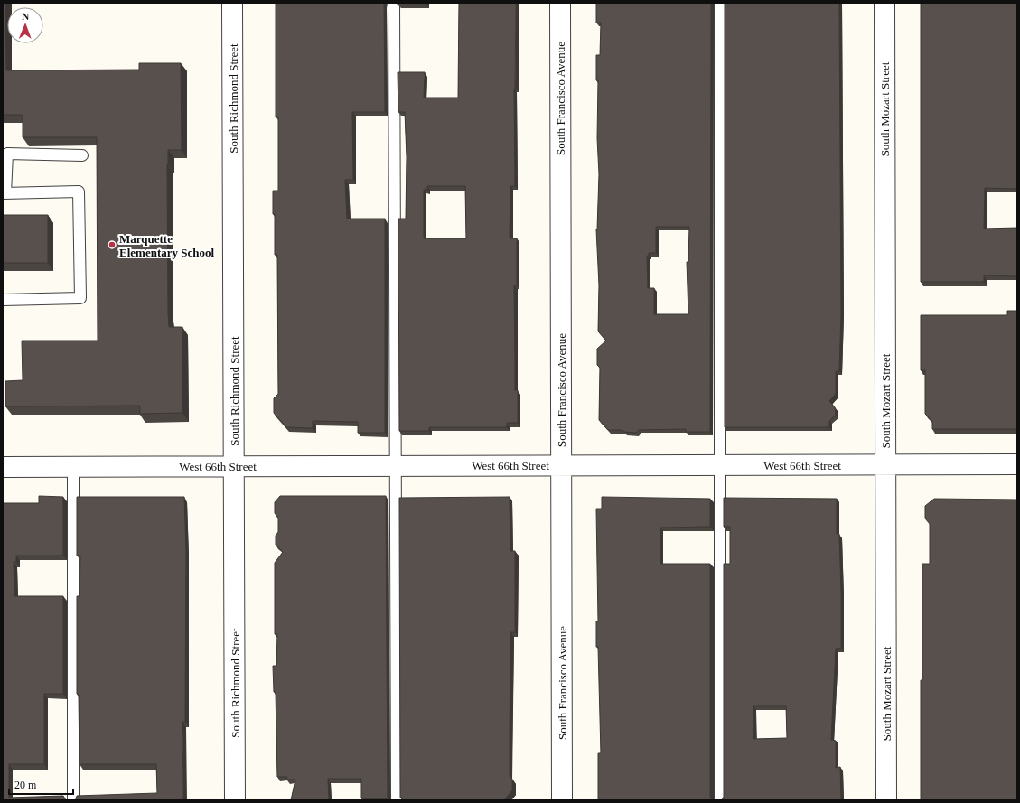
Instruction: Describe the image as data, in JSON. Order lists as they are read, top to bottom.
{
  "streets": {
    "street": [
      "South Richmond Street",
      "South Francisco Avenue",
      "South Mozart Street",
      "West 66th Street"
    ]
  },
  "crossings": [
    ["South Richmond Street", "West 66th Street"],
    ["South Francisco Avenue", "West 66th Street"],
    ["South Mozart Street", "West 66th Street"]
  ],
  "places": ["Marquette Elementary School"],
  "scale_bar": "20 m",
  "north": "top"
}
